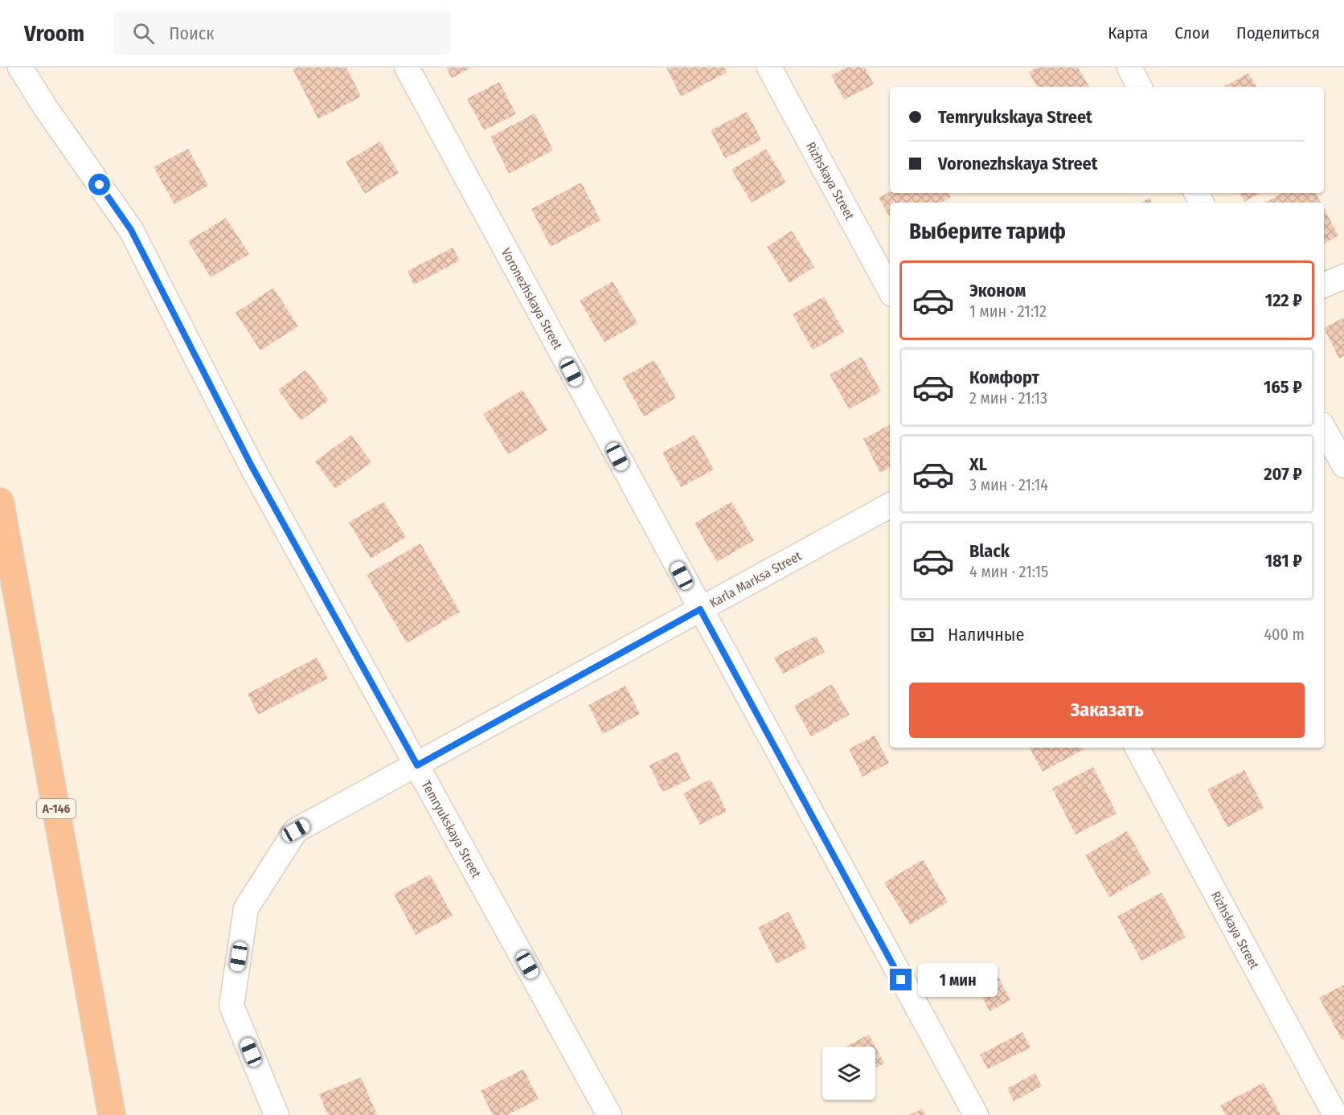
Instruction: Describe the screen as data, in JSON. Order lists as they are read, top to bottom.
{
  "streets": {
    "highway": ["А-146"],
    "street": [
      "Rizhskaya Street",
      "Voronezhskaya Street",
      "Karla Marksa Street",
      "Temryukskaya Street"
    ]
  },
  "crossings": [
    ["Voronezhskaya Street", "Karla Marksa Street"],
    ["Karla Marksa Street", "Temryukskaya Street"]
  ],
  "page": {
    "header": "Vroom",
    "search": "Поиск",
    "nav": ["Карта", "Слои", "Поделиться"],
    "banner": ["Temryukskaya Street", "Voronezhskaya Street"],
    "heading": "Выберите тариф",
    "list": [
      {
        "name": "Эконом",
        "note": "1 мин · 21:12",
        "value": "122 ₽"
      },
      {
        "name": "Комфорт",
        "note": "2 мин · 21:13",
        "value": "165 ₽"
      },
      {
        "name": "XL",
        "note": "3 мин · 21:14",
        "value": "207 ₽"
      },
      {
        "name": "Black",
        "note": "4 мин · 21:15",
        "value": "181 ₽"
      }
    ],
    "pay": ["Наличные", "400 m"],
    "buttons": "Заказать",
    "bubble": "1 мин"
  }
}
